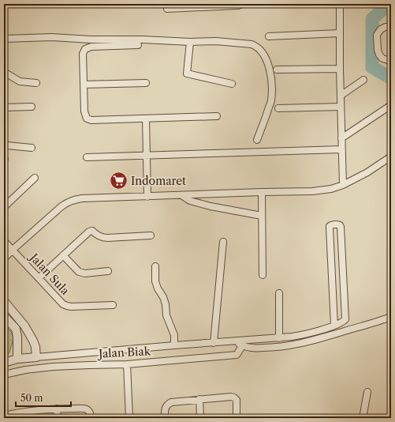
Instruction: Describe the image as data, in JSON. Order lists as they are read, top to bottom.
{
  "streets": {
    "street": ["Jalan Sula", "Jalan Biak"]
  },
  "places": {
    "supermarket": ["Indomaret"]
  },
  "scale_bar": "50 m"
}
